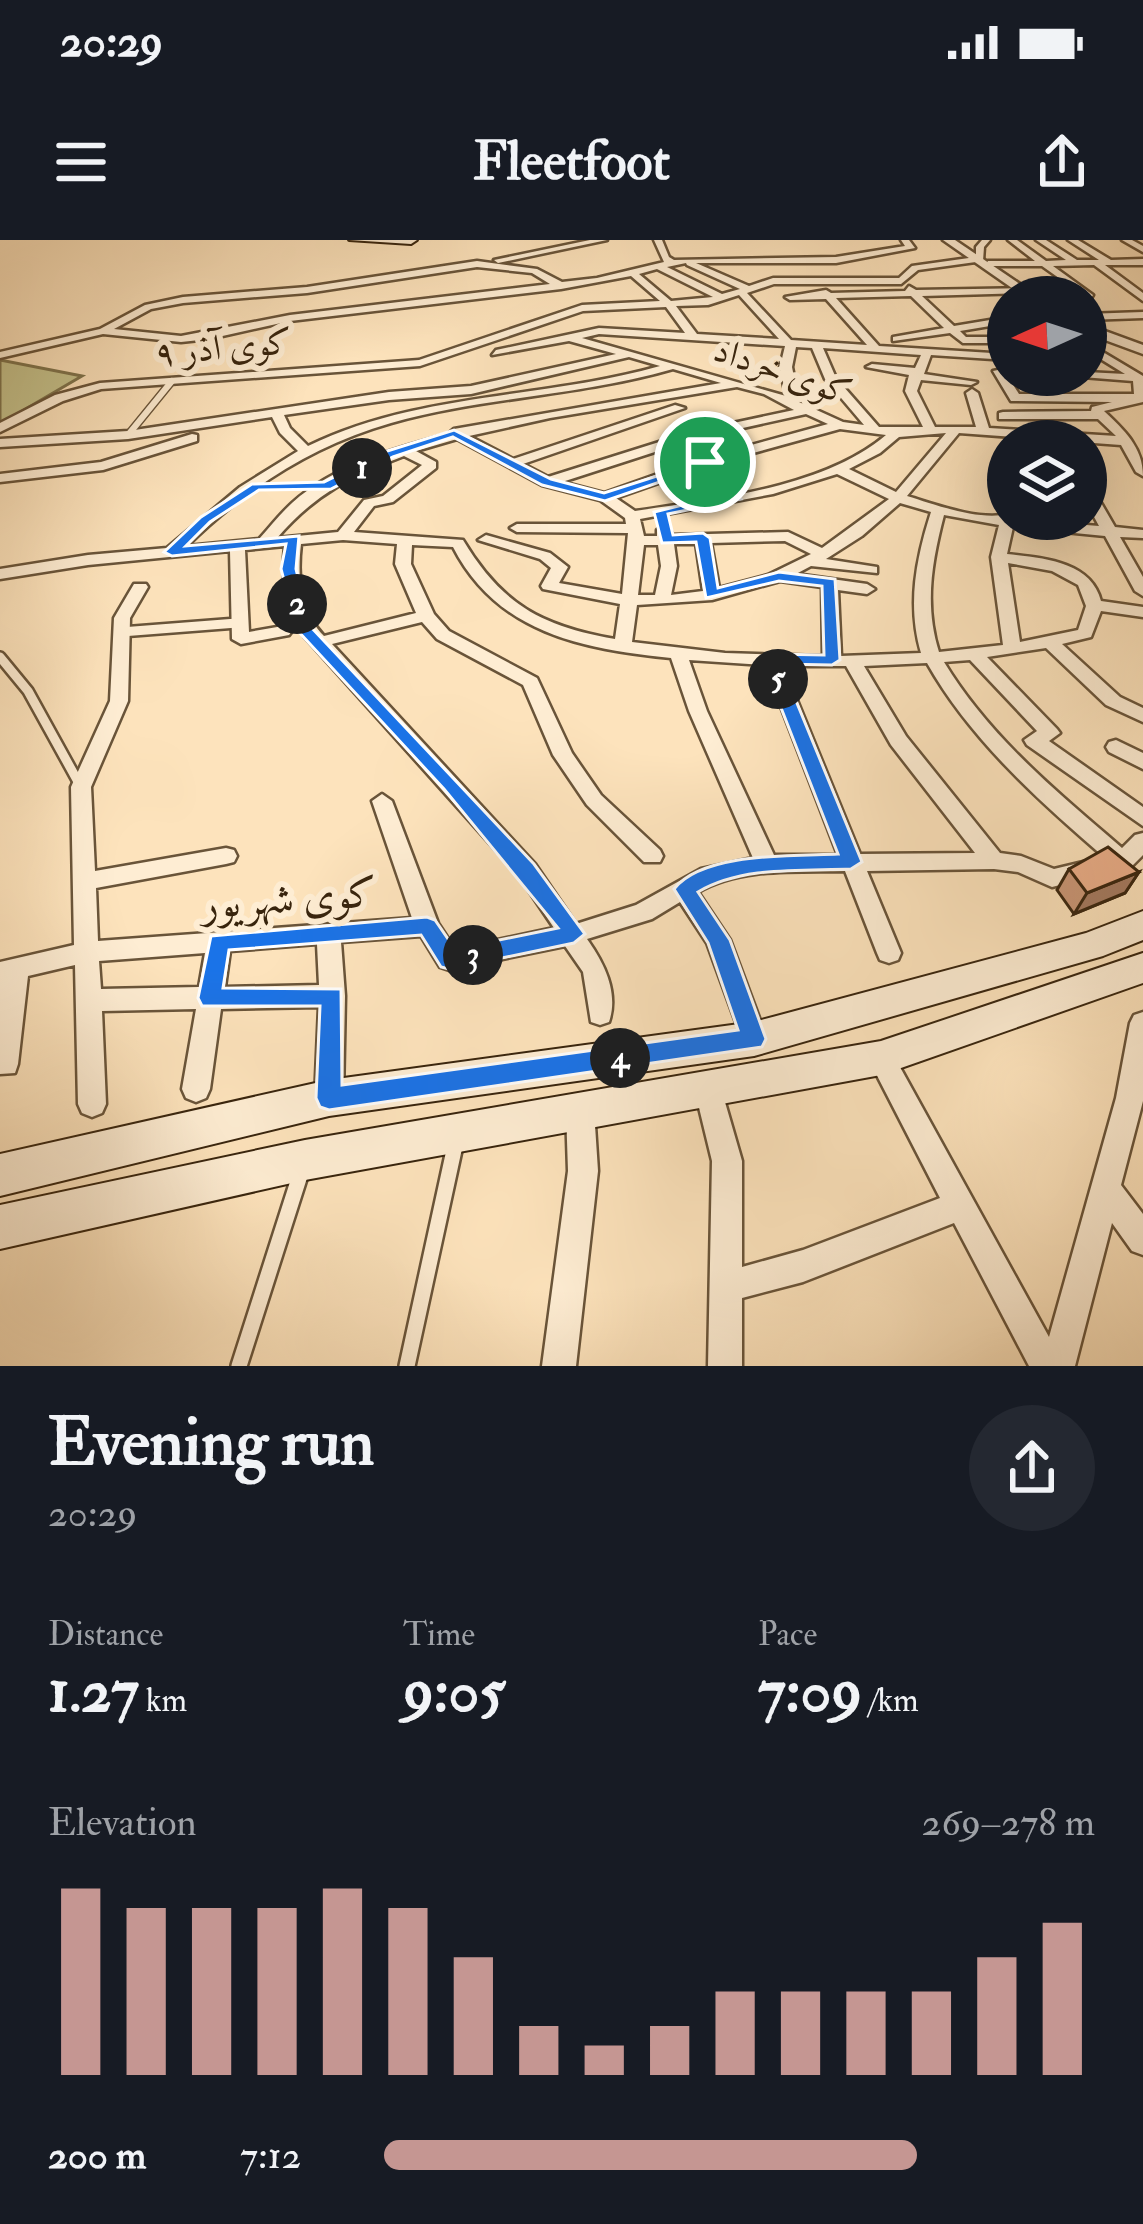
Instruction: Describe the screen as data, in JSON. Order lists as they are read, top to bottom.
{
  "streets": {
    "street": ["کوی آذر ۹", "کوی خرداد", "کوی شهریور"]
  },
  "north": "left",
  "page": {
    "status": "20:29",
    "header": "Fleetfoot",
    "pins": [
      "1",
      "2",
      "5",
      "3",
      "4"
    ],
    "heading": ["Evening run", "20:29"],
    "stats": [
      ["Distance", "1.27 km"],
      ["Time", "9:05"],
      ["Pace", "7:09 /km"]
    ],
    "chart": ["Elevation", "269–278 m"],
    "list": [
      {
        "name": "200 m",
        "note": "7:12"
      }
    ]
  }
}
